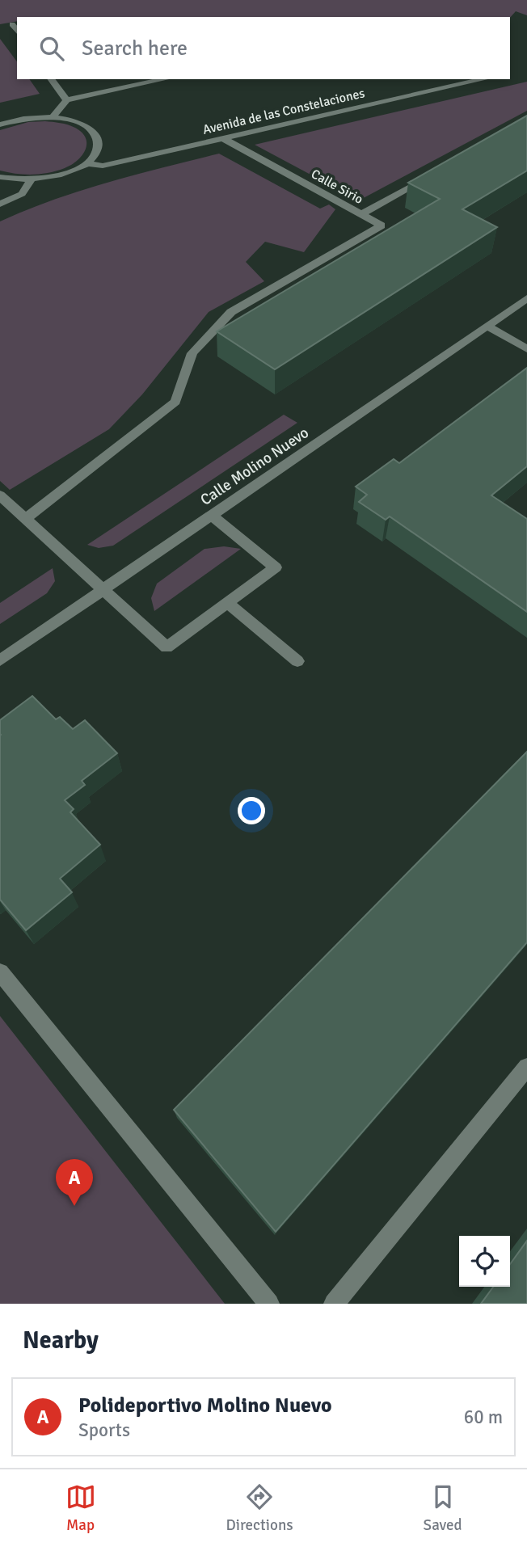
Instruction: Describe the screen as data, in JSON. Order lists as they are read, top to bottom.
{
  "streets": {
    "street": ["Avenida de las Constelaciones", "Calle Sirio", "Calle Molino Nuevo"]
  },
  "crossings": [
    ["Avenida de las Constelaciones", "Calle Sirio"]
  ],
  "page": {
    "search": "Search here",
    "pins": "A",
    "heading": "Nearby",
    "list": [
      {
        "mark": "A",
        "name": "Polideportivo Molino Nuevo",
        "note": "Sports",
        "value": "60 m"
      }
    ],
    "nav": ["Map", "Directions", "Saved"]
  }
}
